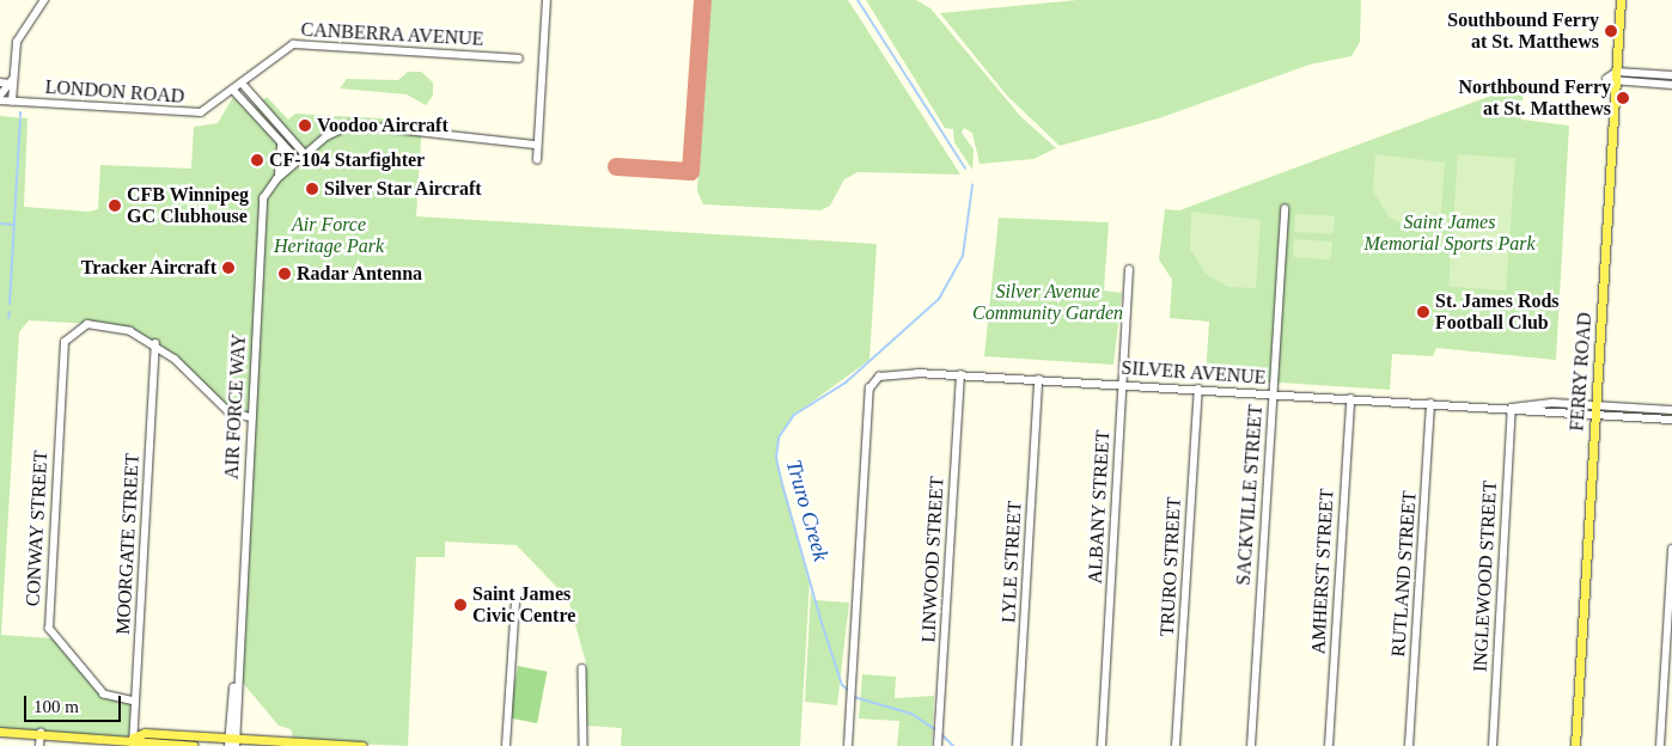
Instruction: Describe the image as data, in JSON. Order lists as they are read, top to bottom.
{
  "streets": {
    "main road": ["FERRY ROAD"],
    "street": [
      "CANBERRA AVENUE",
      "LONDON ROAD",
      "SILVER AVENUE",
      "AIR FORCE WAY",
      "SACKVILLE STREET",
      "ALBANY STREET",
      "CONWAY STREET",
      "MOORGATE STREET",
      "LINWOOD STREET",
      "LYLE STREET",
      "TRURO STREET",
      "AMHERST STREET",
      "RUTLAND STREET",
      "INGLEWOOD STREET"
    ]
  },
  "crossings": [
    ["CANBERRA AVENUE", "LONDON ROAD"],
    ["FERRY ROAD", "SILVER AVENUE"],
    ["SILVER AVENUE", "SACKVILLE STREET"],
    ["SILVER AVENUE", "ALBANY STREET"],
    ["SILVER AVENUE", "LINWOOD STREET"],
    ["SILVER AVENUE", "LYLE STREET"],
    ["SILVER AVENUE", "TRURO STREET"],
    ["SILVER AVENUE", "AMHERST STREET"],
    ["SILVER AVENUE", "RUTLAND STREET"],
    ["SILVER AVENUE", "INGLEWOOD STREET"],
    ["CONWAY STREET", "MOORGATE STREET"]
  ],
  "water": ["Truro Creek"],
  "parks": ["Saint James Memorial Sports Park", "Air Force Heritage Park", "Silver Avenue Community Garden"],
  "places": [
    "Southbound Ferry at St. Matthews",
    "Northbound Ferry at St. Matthews",
    "Voodoo Aircraft",
    "CF-104 Starfighter",
    "Silver Star Aircraft",
    "CFB Winnipeg GC Clubhouse",
    "Tracker Aircraft",
    "Radar Antenna",
    "St. James Rods Football Club",
    "Saint James Civic Centre"
  ],
  "scale_bar": "100 m"
}
